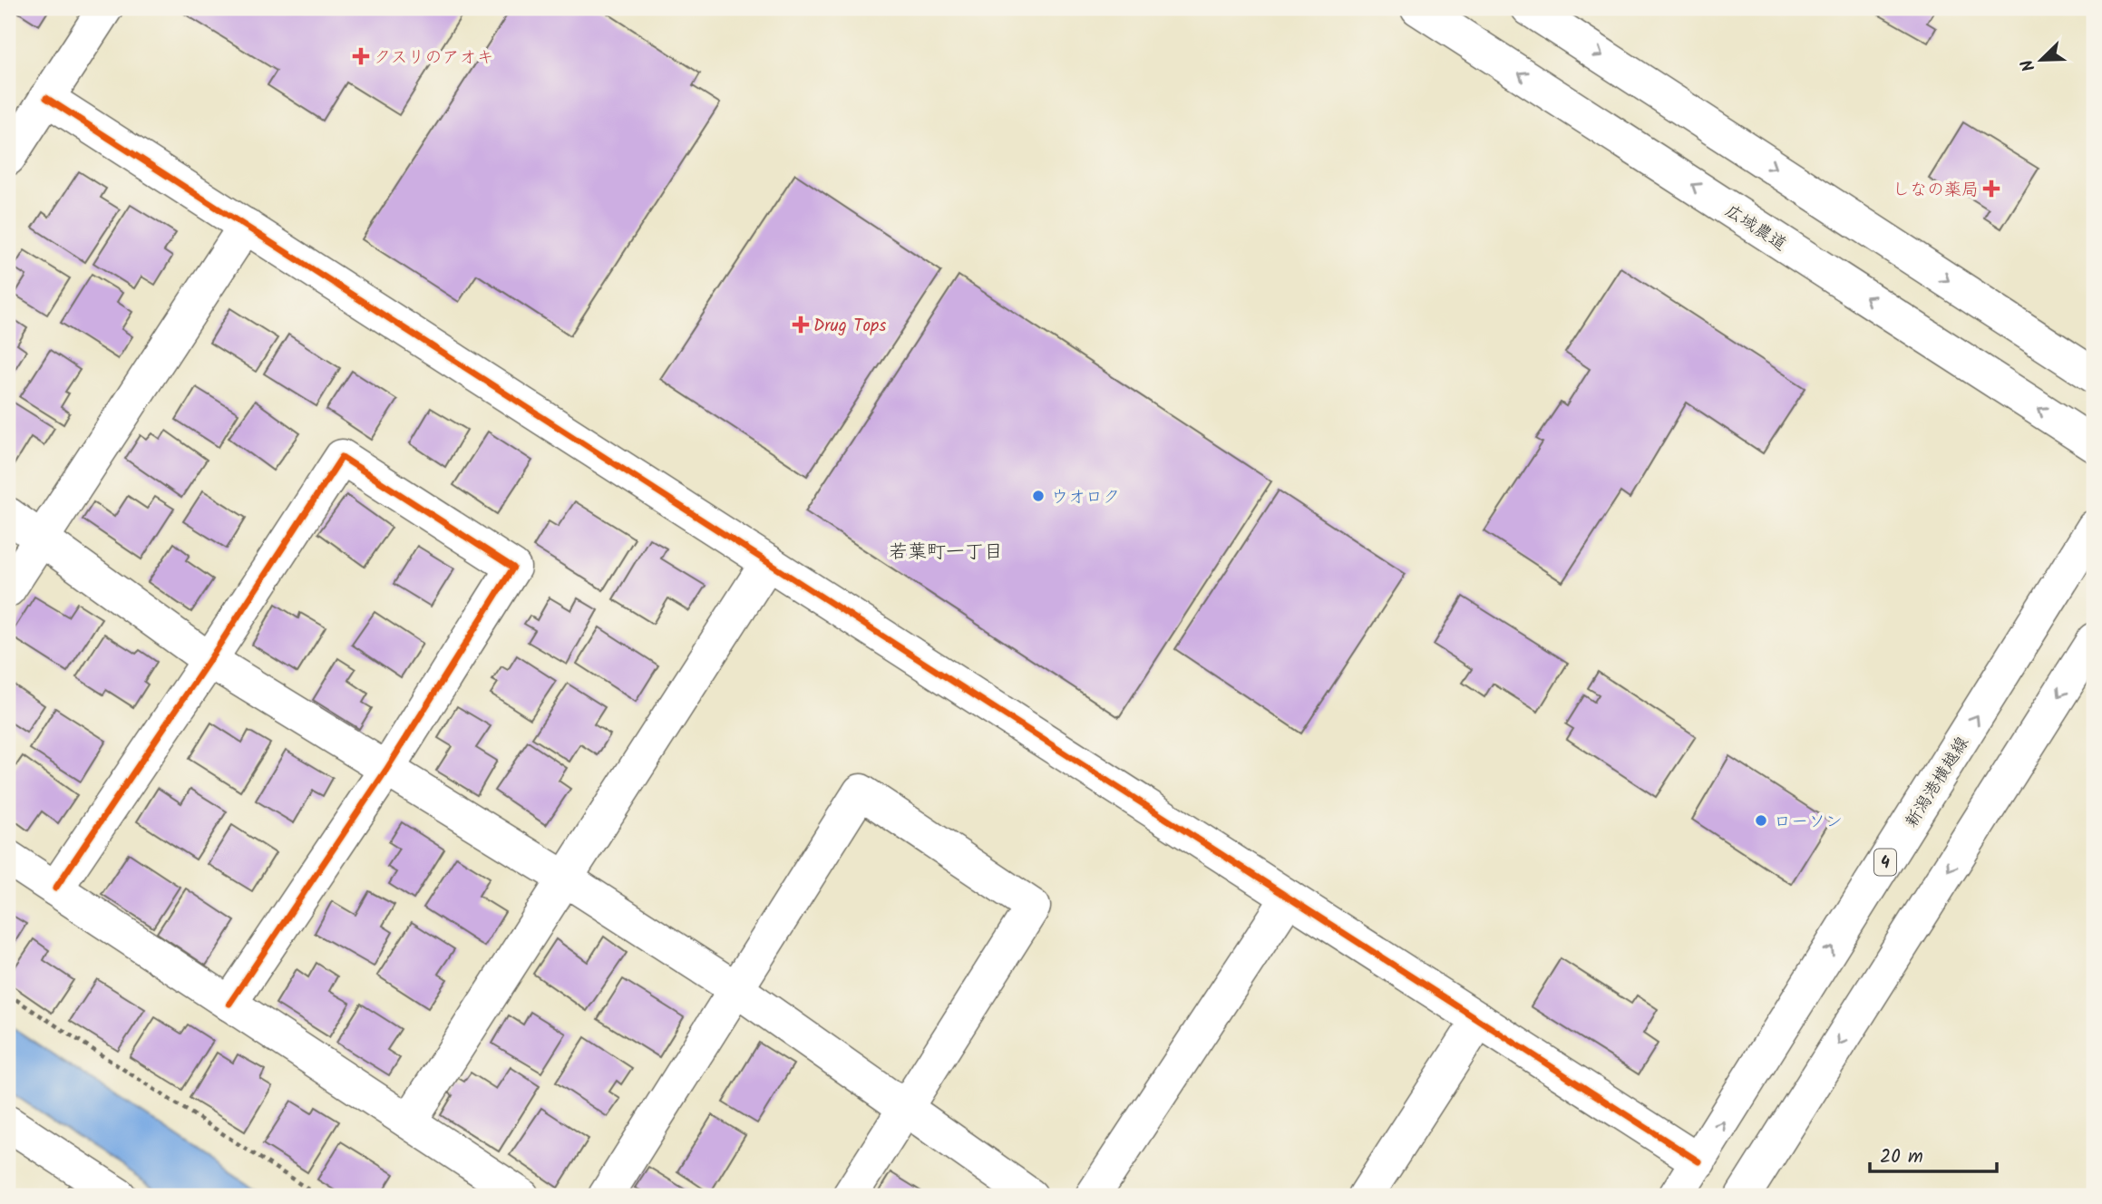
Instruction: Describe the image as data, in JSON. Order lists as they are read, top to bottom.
{
  "streets": {
    "street": ["広域農道", "新潟港横越線", "4"]
  },
  "districts": ["若葉町一丁目"],
  "places": {
    "health": ["クスリのアオキ", "しなの薬局", "Drug Tops"],
    "other": ["ウオロク", "ローソン"]
  },
  "scale_bar": "20 m",
  "north": "bottom left"
}
